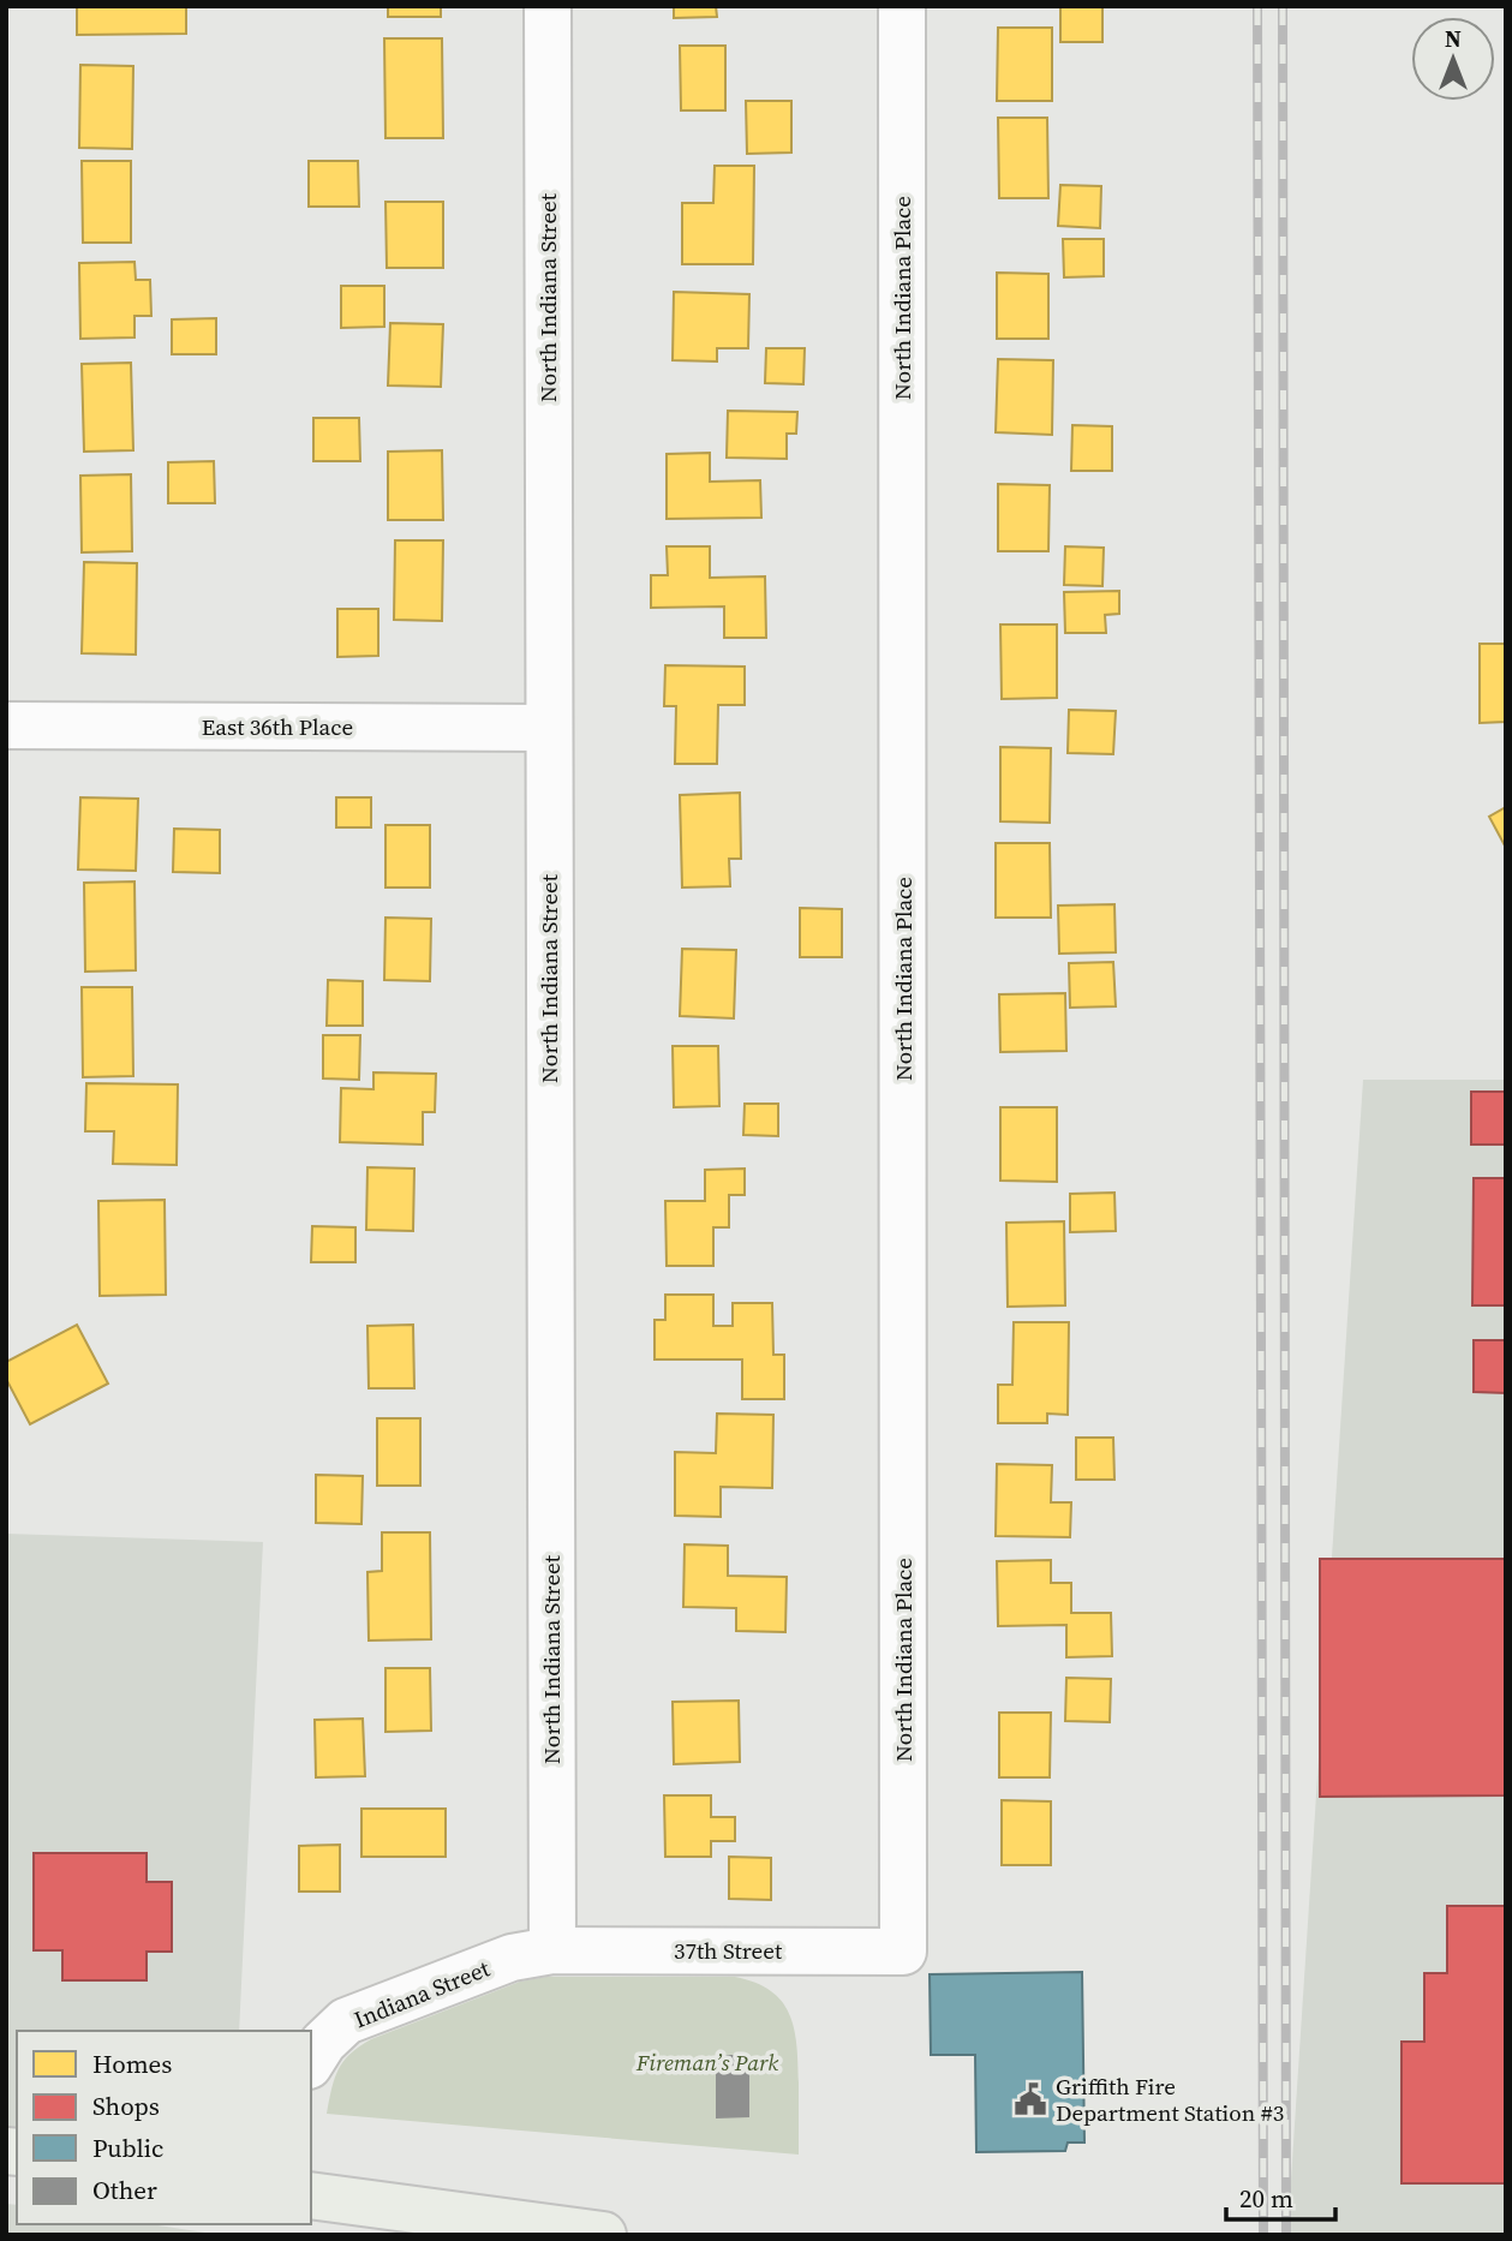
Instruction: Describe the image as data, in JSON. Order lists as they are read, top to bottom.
{
  "streets": {
    "street": [
      "North Indiana Street",
      "North Indiana Place",
      "East 36th Place",
      "37th Street",
      "Indiana Street"
    ]
  },
  "crossings": [
    ["North Indiana Street", "East 36th Place"],
    ["North Indiana Street", "37th Street"],
    ["North Indiana Street", "Indiana Street"],
    ["North Indiana Place", "37th Street"],
    ["37th Street", "Indiana Street"]
  ],
  "parks": ["Fireman’s Park"],
  "places": {
    "public building": ["Griffith Fire Department Station #3"]
  },
  "legend": [
    "Homes",
    "Shops",
    "Public",
    "Other"
  ],
  "scale_bar": "20 m",
  "north": "top"
}
